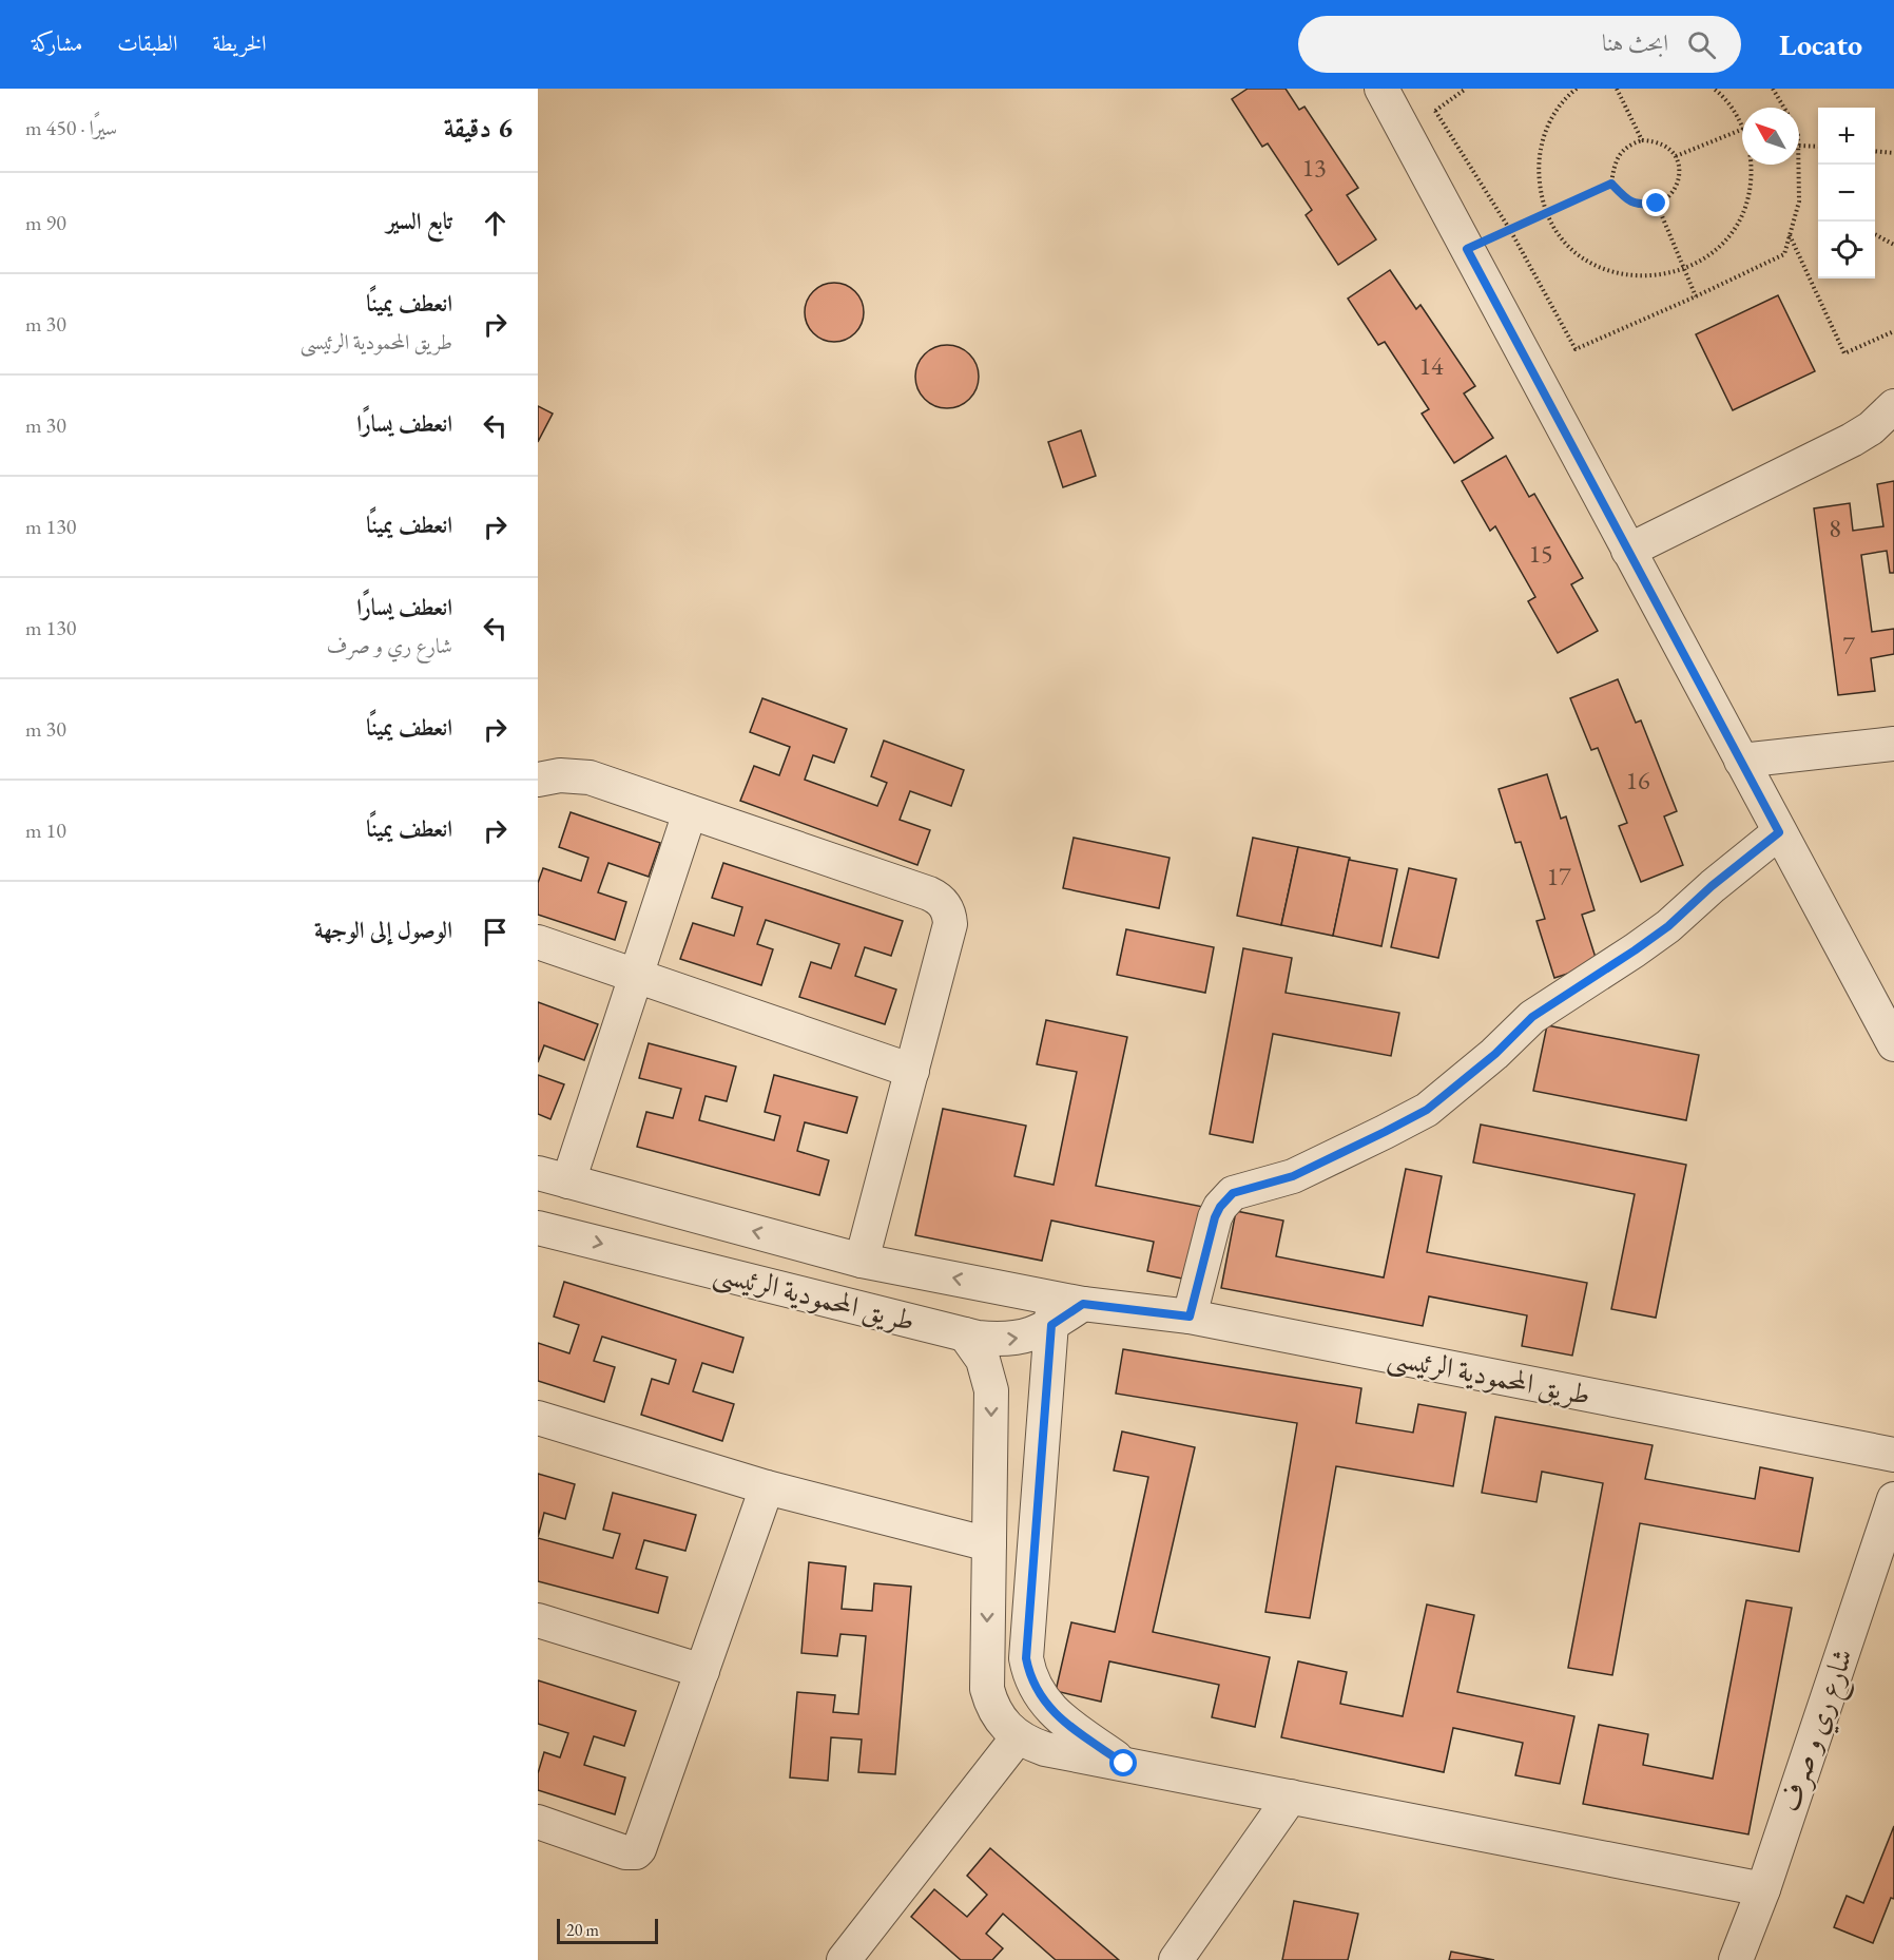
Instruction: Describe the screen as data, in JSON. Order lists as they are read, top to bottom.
{
  "streets": {
    "street": ["طريق المحمودية الرئيسى", "شارع ري و صرف"]
  },
  "house_numbers": [
    "13",
    "14",
    "8",
    "15",
    "7",
    "16",
    "17"
  ],
  "scale_bar": "20 m",
  "north": "top left",
  "page": {
    "header": "Locato",
    "search": "ابحث هنا",
    "nav": ["الخريطة", "الطبقات", "مشاركة"],
    "heading": ["6 دقيقة", "سيرًا · 450 m"],
    "map_buttons": ["+", "−"],
    "list": [
      ["تابع السير", "90 m"],
      ["انعطف يمينًا", "طريق المحمودية الرئيسى", "30 m"],
      ["انعطف يسارًا", "30 m"],
      ["انعطف يمينًا", "130 m"],
      ["انعطف يسارًا", "شارع ري و صرف", "130 m"],
      ["انعطف يمينًا", "30 m"],
      ["انعطف يمينًا", "10 m"],
      "الوصول إلى الوجهة"
    ],
    "scale": "20 m"
  }
}
